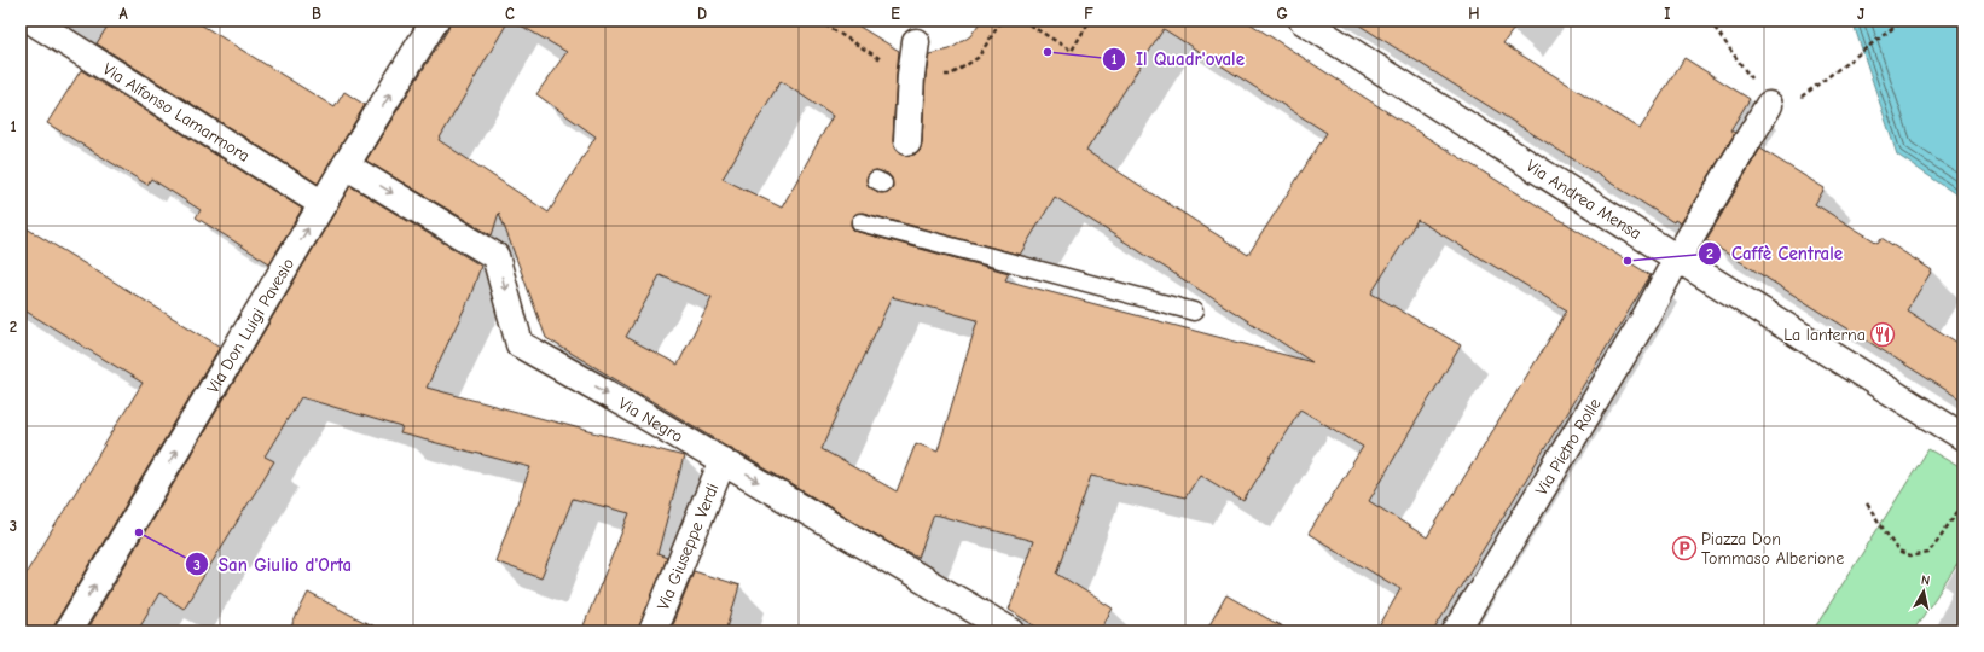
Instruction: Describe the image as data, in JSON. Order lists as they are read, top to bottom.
{
  "streets": {
    "street": [
      "Via Alfonso Lamarmora",
      "Via Andrea Mensa",
      "Via Don Luigi Pavesio",
      "Via Negro",
      "Via Pietro Rolle",
      "Via Giuseppe Verdi"
    ]
  },
  "crossings": [
    ["Via Alfonso Lamarmora", "Via Don Luigi Pavesio"],
    ["Via Andrea Mensa", "Via Pietro Rolle"],
    ["Via Don Luigi Pavesio", "Via Negro"],
    ["Via Negro", "Via Giuseppe Verdi"]
  ],
  "one_way": ["Via Don Luigi Pavesio", "Via Negro"],
  "places": {
    "other": ["Il Quadr'ovale", "Caffè Centrale", "San Giulio d'Orta"],
    "restaurant": ["La lanterna"],
    "parking": ["Piazza Don Tommaso Alberione"]
  },
  "north": "top",
  "grid": {
    "columns": [
      "A",
      "B",
      "C",
      "D",
      "E",
      "F",
      "G",
      "H",
      "I",
      "J"
    ],
    "rows": ["1", "2", "3"]
  }
}
